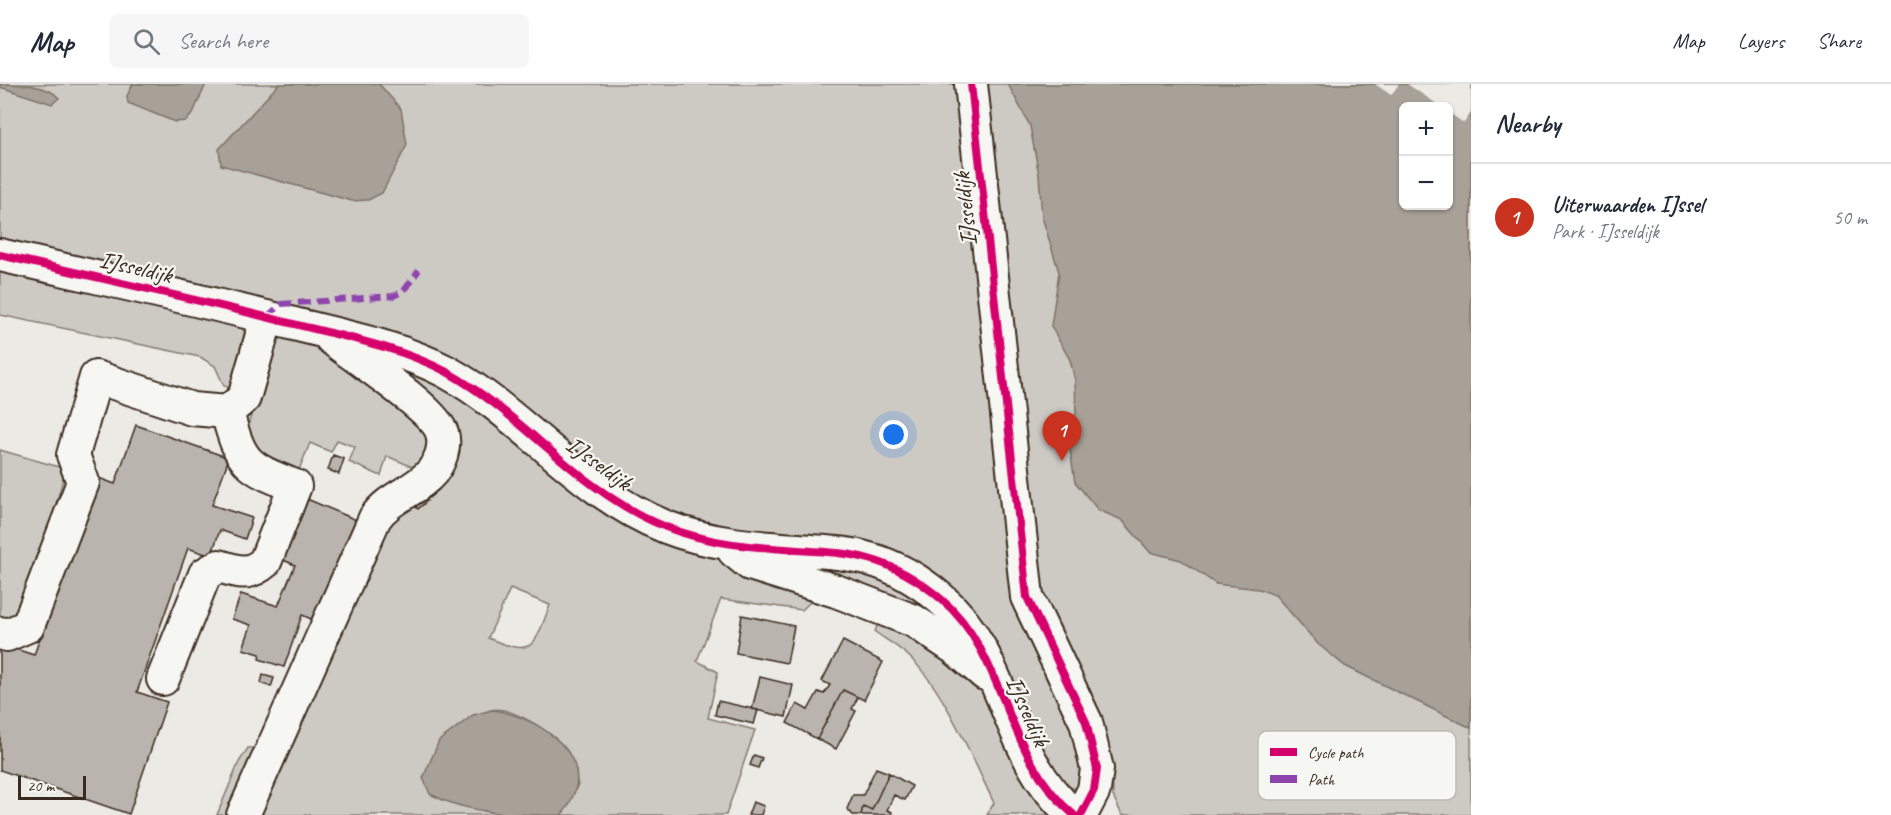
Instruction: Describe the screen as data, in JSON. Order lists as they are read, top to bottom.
{
  "streets": {
    "street": ["IJsseldijk"]
  },
  "legend": ["Cycle path", "Path"],
  "scale_bar": "20 m",
  "page": {
    "header": "Map",
    "search": "Search here",
    "nav": ["Map", "Layers", "Share"],
    "heading": "Nearby",
    "map_buttons": ["+", "−"],
    "list": [
      {
        "mark": "1",
        "name": "Uiterwaarden IJssel",
        "note": "Park · IJsseldijk",
        "value": "50 m"
      }
    ],
    "pins": "1",
    "scale": "20 m"
  }
}
